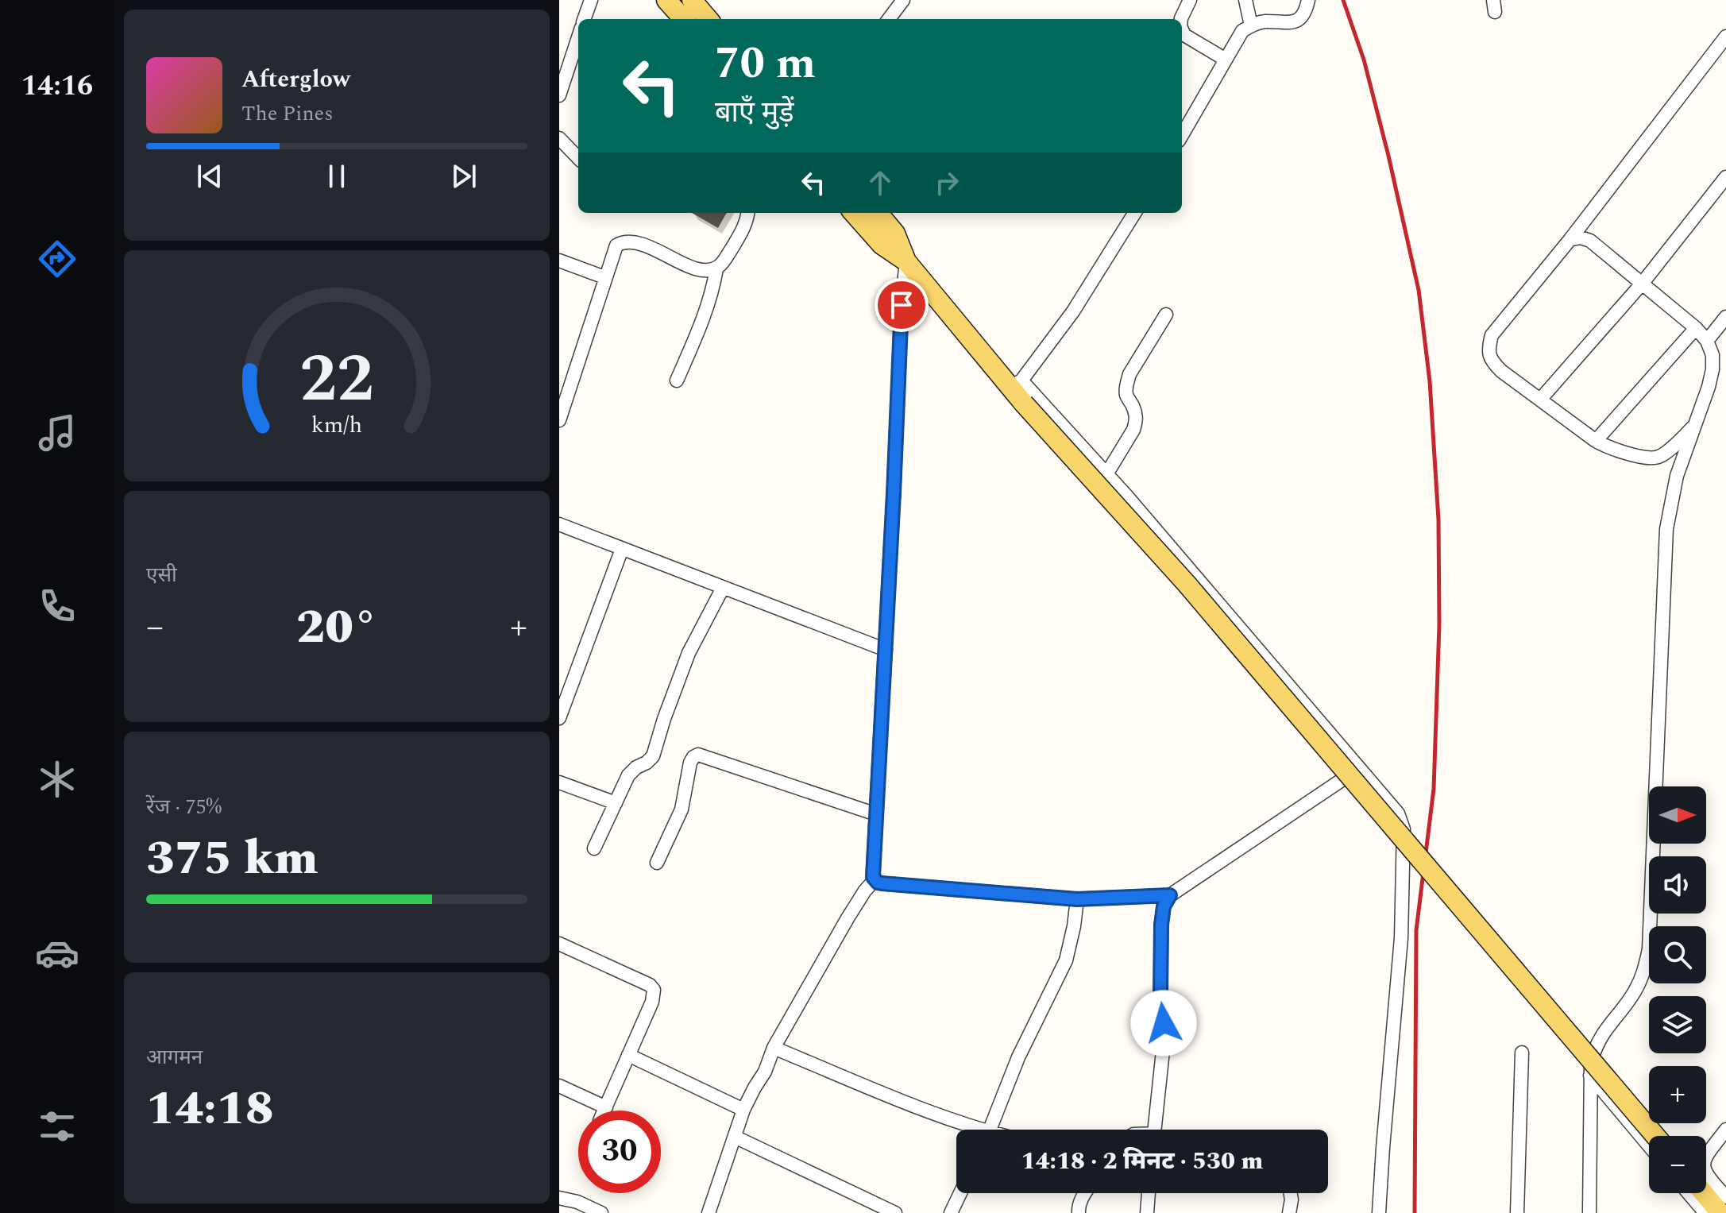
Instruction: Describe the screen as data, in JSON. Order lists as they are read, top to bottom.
{
  "north": "right",
  "page": {
    "tabs": "14:16",
    "turn": ["70 m", "बाएँ मुड़ें"],
    "song": ["Afterglow", "The Pines"],
    "tile": [
      "एसी",
      ["रेंज · 75%", "375 km"],
      ["आगमन", "14:18"]
    ],
    "heat": ["−", "20°", "+"],
    "map_buttons": ["+", "−"],
    "limit": "30",
    "trip": "14:18 · 2 मिनट · 530 m",
    "gauge": ["22", "km/h"]
  }
}
